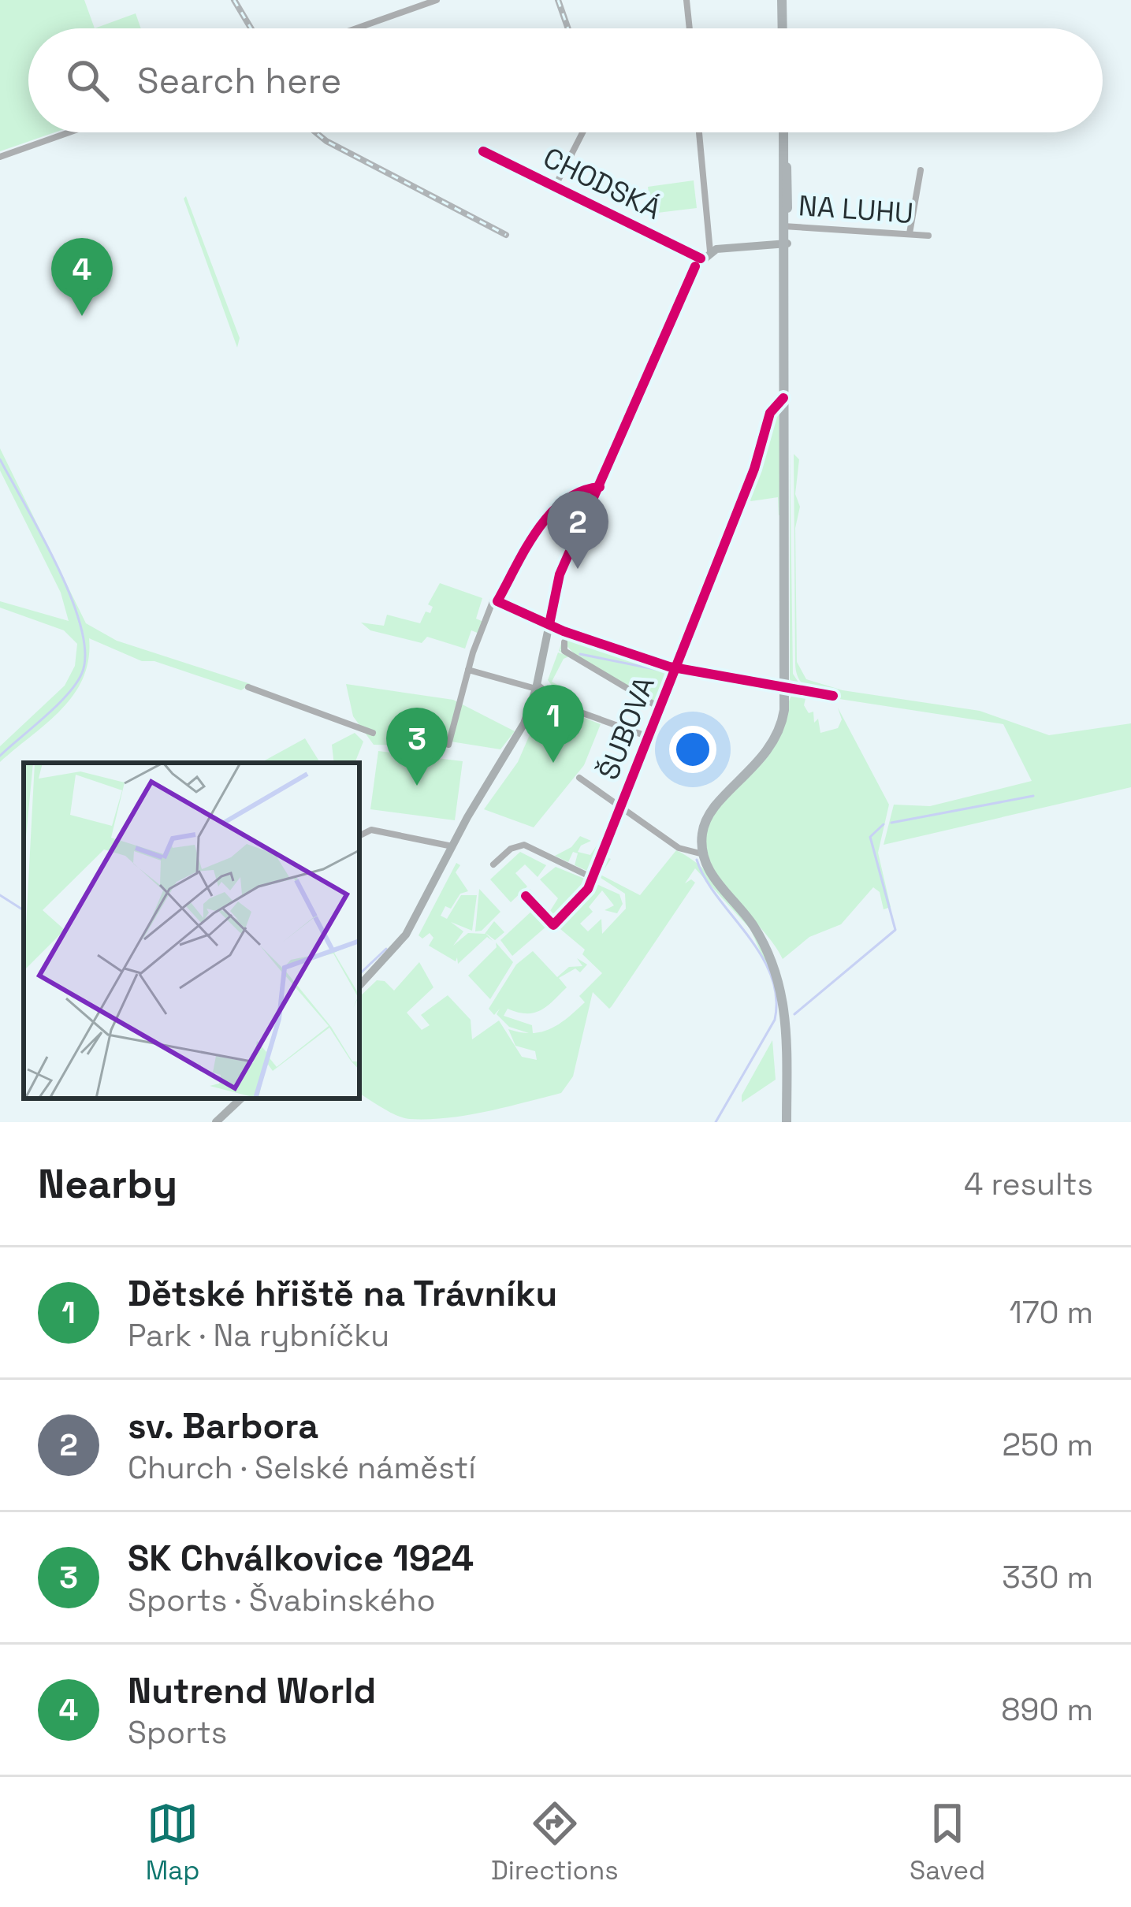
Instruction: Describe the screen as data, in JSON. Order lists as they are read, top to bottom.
{
  "streets": {
    "street": ["CHODSKÁ", "NA LUHU", "ŠUBOVA"]
  },
  "page": {
    "search": "Search here",
    "pins": [
      "4",
      "2",
      "1",
      "3"
    ],
    "heading": ["Nearby", "4 results"],
    "list": [
      {
        "mark": "1",
        "name": "Dětské hřiště na Trávníku",
        "note": "Park · Na rybníčku",
        "value": "170 m"
      },
      {
        "mark": "2",
        "name": "sv. Barbora",
        "note": "Church · Selské náměstí",
        "value": "250 m"
      },
      {
        "mark": "3",
        "name": "SK Chválkovice 1924",
        "note": "Sports · Švabinského",
        "value": "330 m"
      },
      {
        "mark": "4",
        "name": "Nutrend World",
        "note": "Sports",
        "value": "890 m"
      }
    ],
    "nav": ["Map", "Directions", "Saved"]
  }
}
